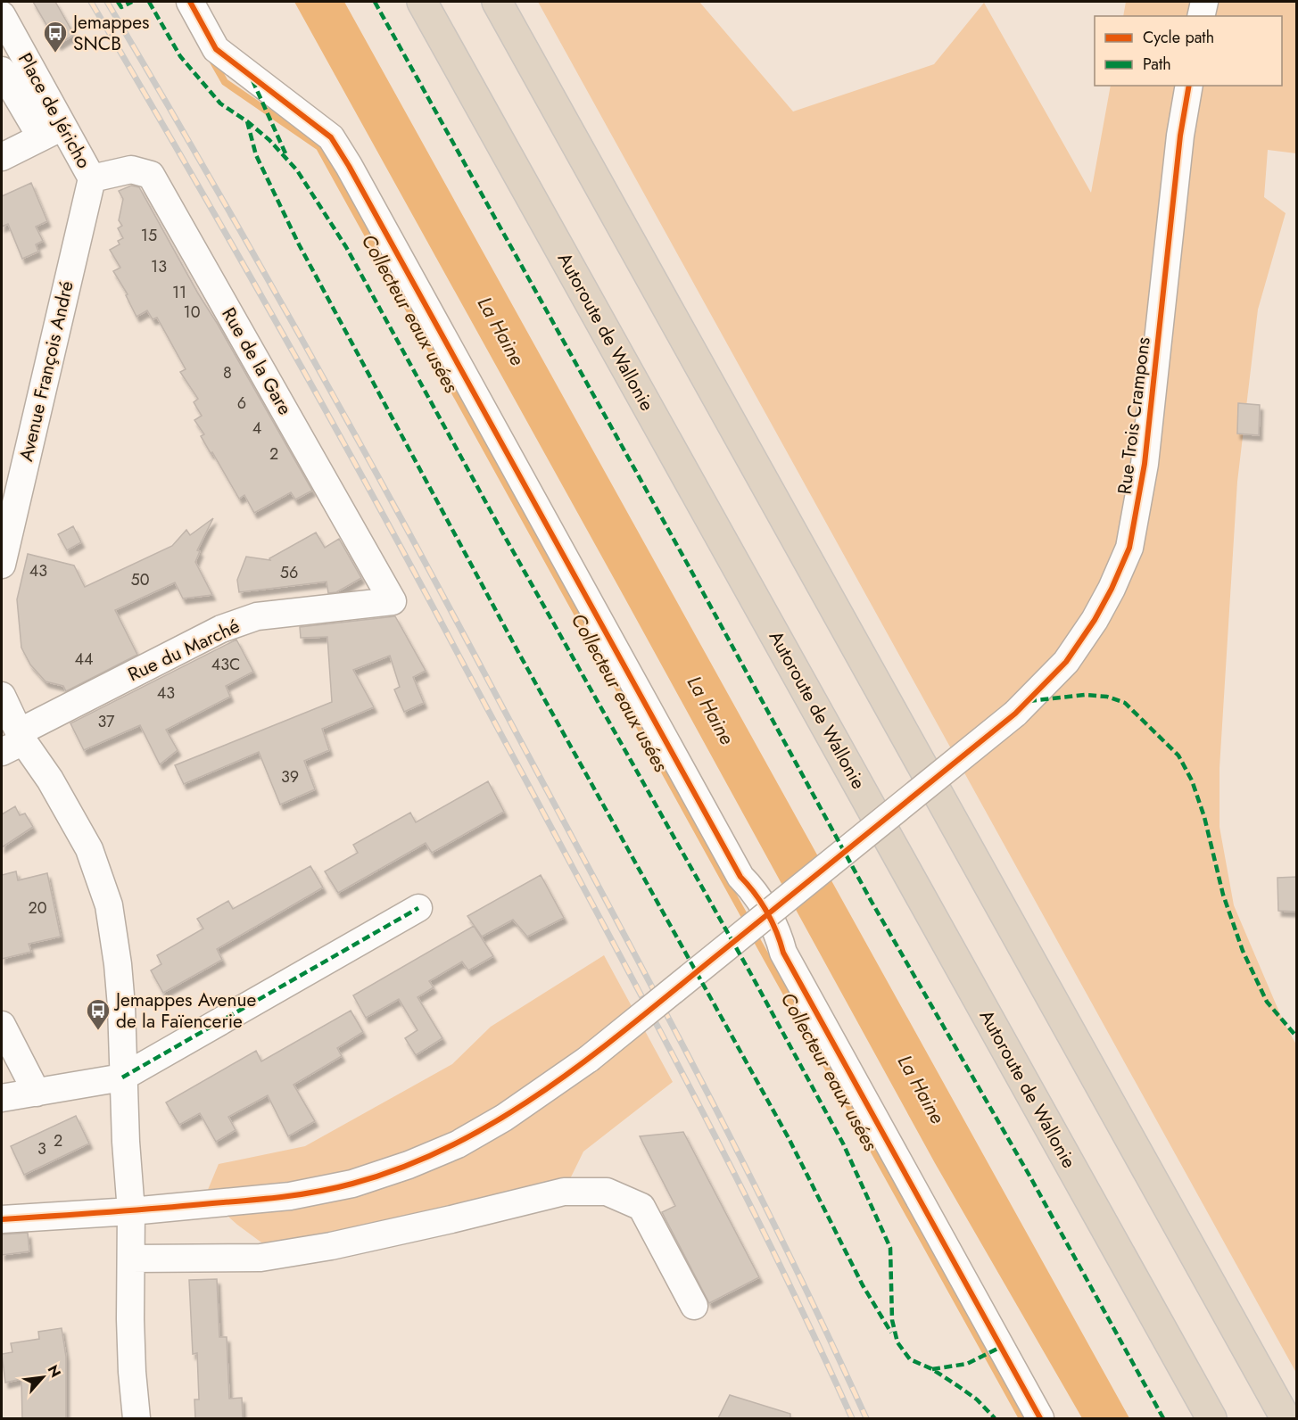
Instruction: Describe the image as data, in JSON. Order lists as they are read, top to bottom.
{
  "streets": {
    "highway": ["Autoroute de Wallonie"],
    "street": [
      "Place de Jéricho",
      "Rue de la Gare",
      "Avenue François André",
      "Rue Trois Crampons",
      "Rue du Marché"
    ]
  },
  "crossings": [
    ["Place de Jéricho", "Rue de la Gare"],
    ["Place de Jéricho", "Avenue François André"],
    ["Rue de la Gare", "Avenue François André"],
    ["Rue de la Gare", "Rue du Marché"]
  ],
  "water": ["Collecteur eaux usées", "La Haine"],
  "places": {
    "bus stop": ["Jemappes SNCB", "Jemappes Avenue de la Faïencerie"]
  },
  "house_numbers": [
    "15",
    "13",
    "11",
    "10",
    "8",
    "6",
    "4",
    "2",
    "43",
    "56",
    "50",
    "44",
    "43C",
    "43",
    "37",
    "39",
    "20",
    "2",
    "3"
  ],
  "legend": ["Cycle path", "Path"],
  "north": "top right"
}
